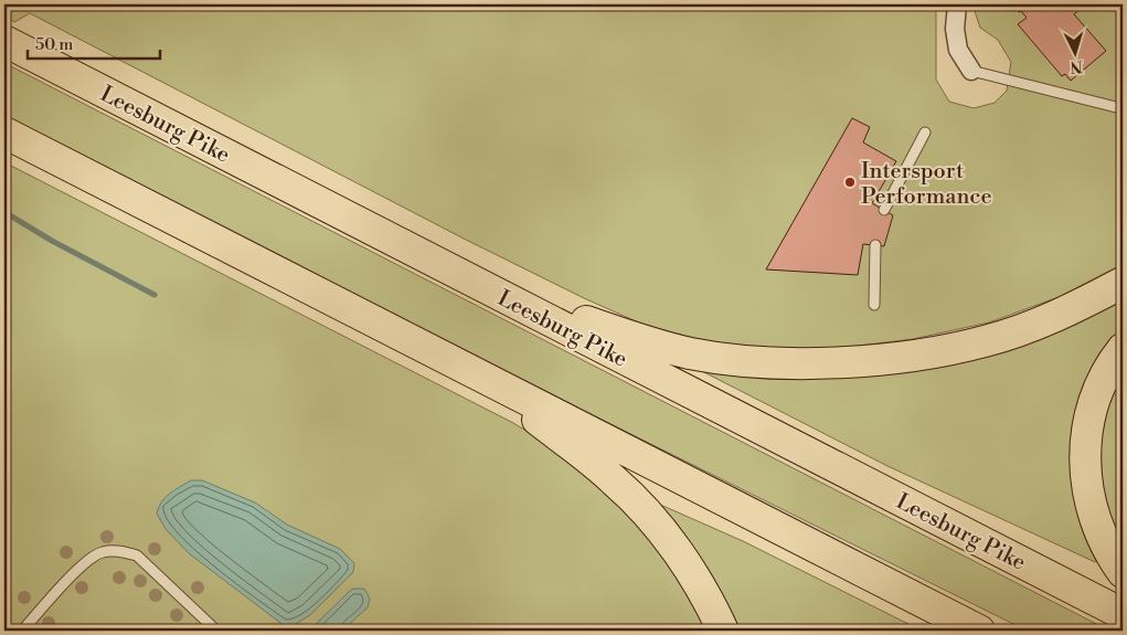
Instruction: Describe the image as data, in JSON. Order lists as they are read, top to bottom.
{
  "streets": {
    "highway": ["Leesburg Pike"]
  },
  "places": ["Intersport Performance"],
  "scale_bar": "50 m",
  "north": "bottom"
}
